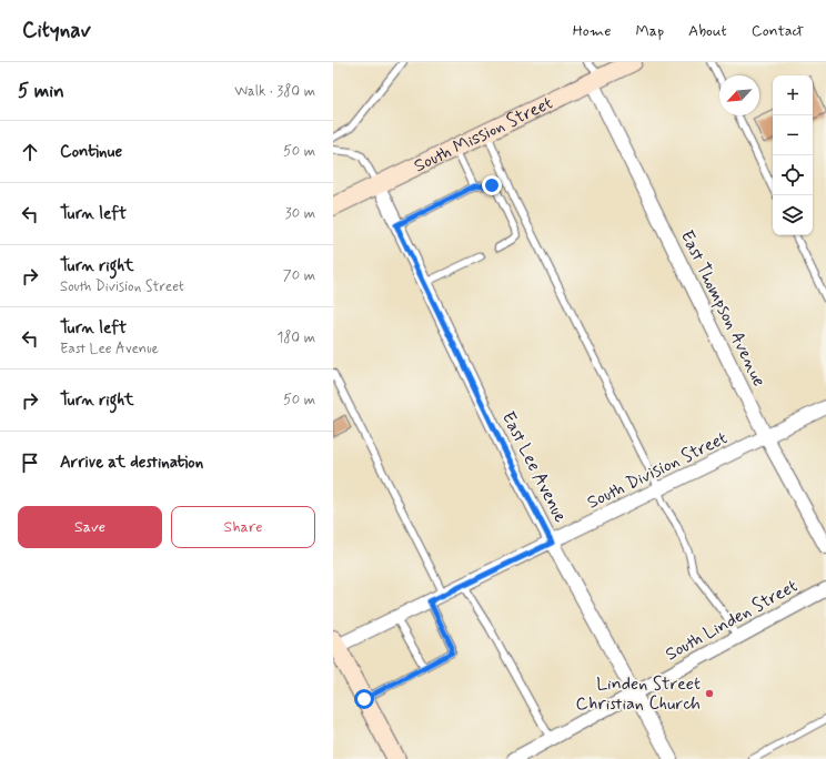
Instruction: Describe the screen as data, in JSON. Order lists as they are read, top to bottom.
{
  "streets": {
    "main road": ["South Mission Street"],
    "street": [
      "East Thompson Avenue",
      "East Lee Avenue",
      "South Division Street",
      "South Linden Street"
    ]
  },
  "crossings": [
    ["South Mission Street", "East Thompson Avenue"],
    ["South Mission Street", "East Lee Avenue"],
    ["East Thompson Avenue", "South Division Street"],
    ["East Lee Avenue", "South Division Street"],
    ["East Lee Avenue", "South Linden Street"]
  ],
  "places": ["Linden Street Christian Church"],
  "north": "bottom left",
  "page": {
    "header": "Citynav",
    "nav": [
      "Home",
      "Map",
      "About",
      "Contact"
    ],
    "heading": ["5 min", "Walk · 380 m"],
    "map_buttons": ["+", "−"],
    "list": [
      ["Continue", "50 m"],
      ["Turn left", "30 m"],
      ["Turn right", "South Division Street", "70 m"],
      ["Turn left", "East Lee Avenue", "180 m"],
      ["Turn right", "50 m"],
      "Arrive at destination"
    ],
    "buttons": ["Save", "Share"]
  }
}
